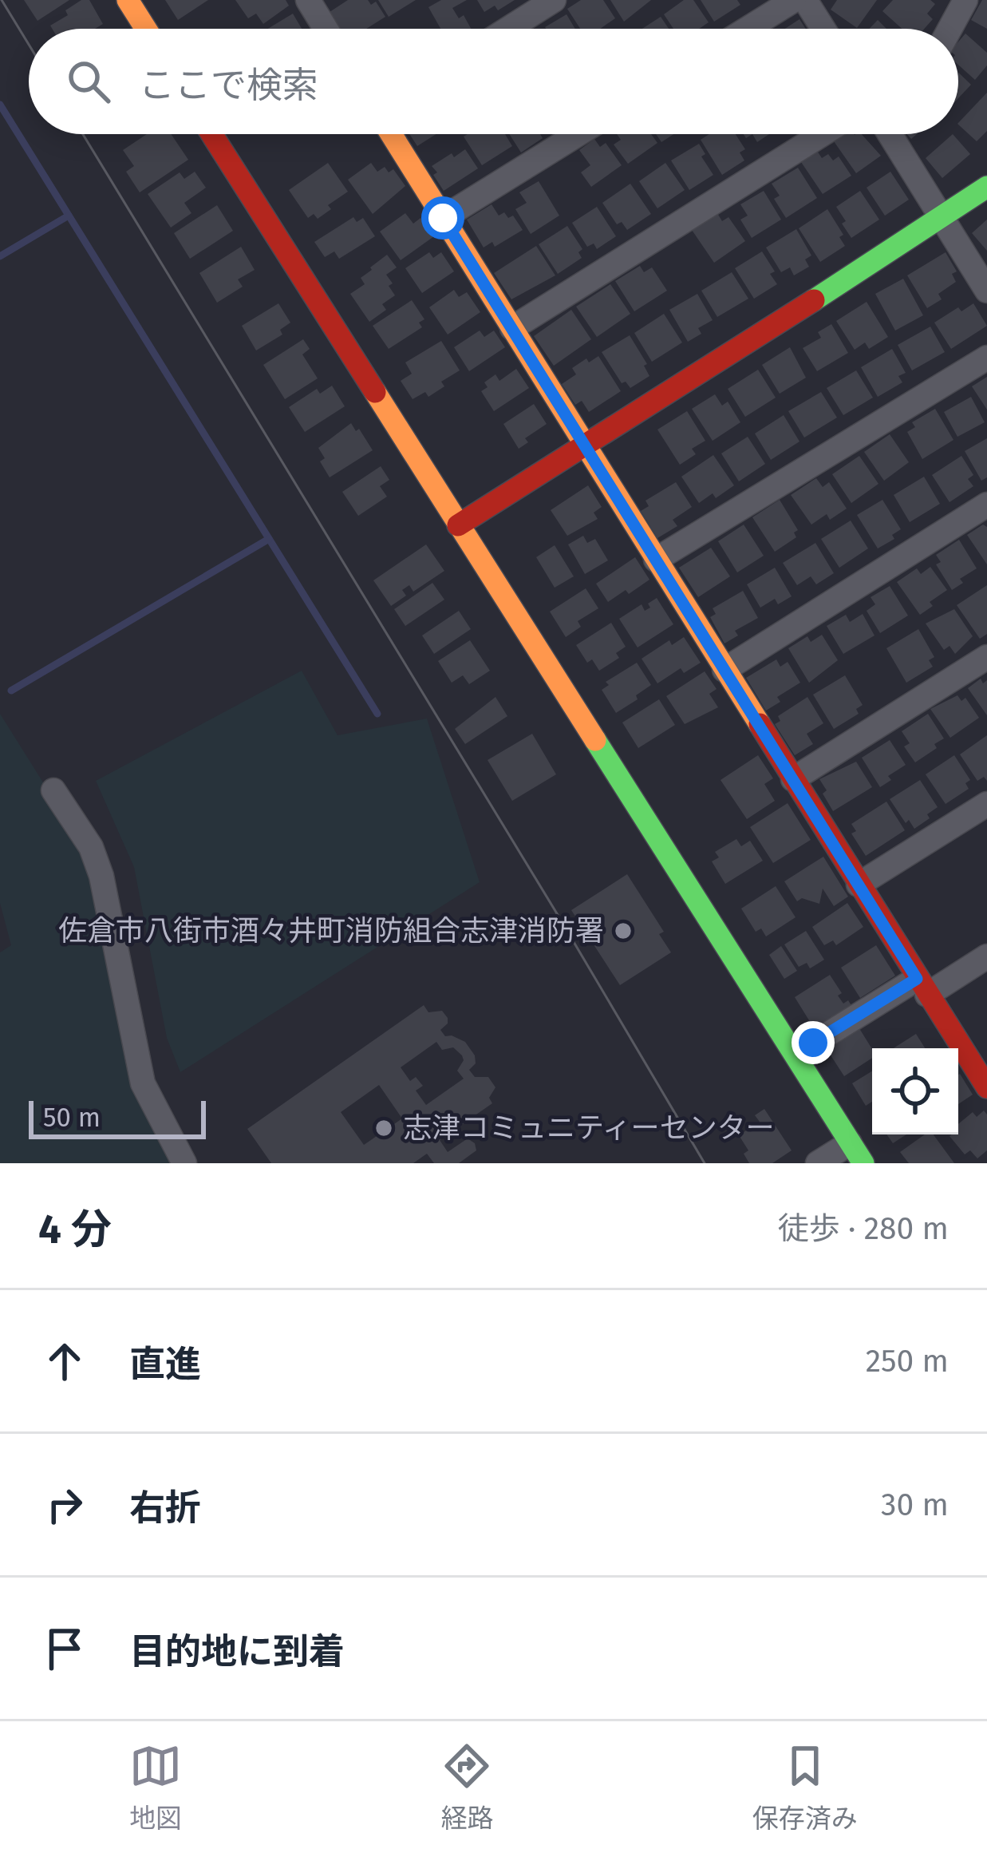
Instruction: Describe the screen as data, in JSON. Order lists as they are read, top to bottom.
{
  "places": ["佐倉市八街市酒々井町消防組合志津消防署", "志津コミュニティーセンター"],
  "scale_bar": "50 m",
  "page": {
    "search": "ここで検索",
    "scale": "50 m",
    "heading": ["4 分", "徒歩 · 280 m"],
    "list": [
      ["直進", "250 m"],
      ["右折", "30 m"],
      "目的地に到着"
    ],
    "nav": ["地図", "経路", "保存済み"]
  }
}
